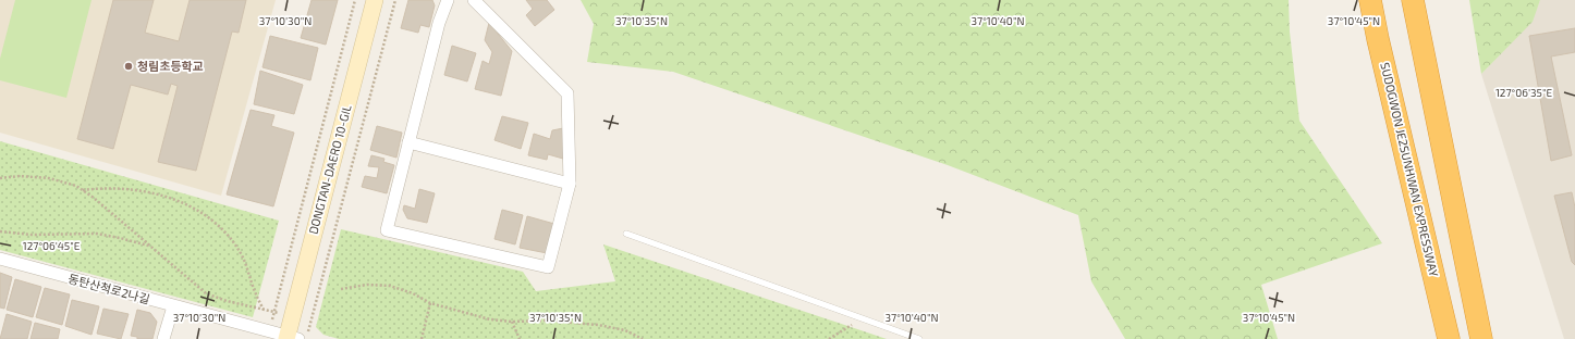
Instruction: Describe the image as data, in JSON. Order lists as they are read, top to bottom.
{
  "streets": {
    "highway": ["SUDOGWON JE2SUNHWAN EXPRESSWAY"],
    "street": ["DONGTAN-DAERO 10-GIL", "동탄산척로2나길"]
  },
  "crossings": [
    ["DONGTAN-DAERO 10-GIL", "동탄산척로2나길"]
  ],
  "places": ["청림초등학교"],
  "coordinates": [
    "37°10'30\"N",
    "37°10'35\"N",
    "37°10'40\"N",
    "37°10'45\"N",
    "127°06'35\"E",
    "127°06'45\"E"
  ]
}
